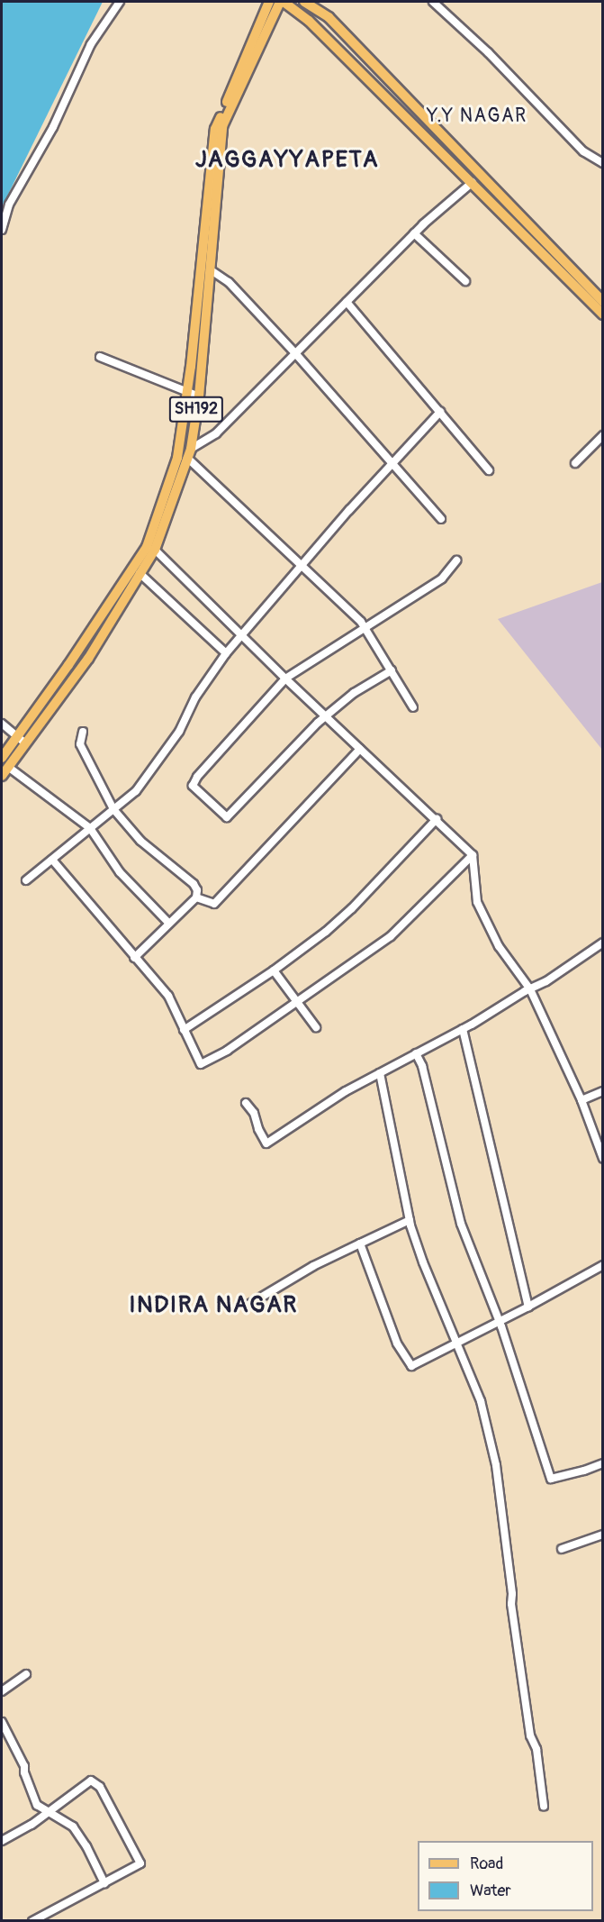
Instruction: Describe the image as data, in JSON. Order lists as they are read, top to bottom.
{
  "streets": {
    "main road": ["SH192"]
  },
  "districts": ["Y.Y NAGAR", "JAGGAYYAPETA", "INDIRA NAGAR"],
  "legend": ["Road", "Water"]
}
